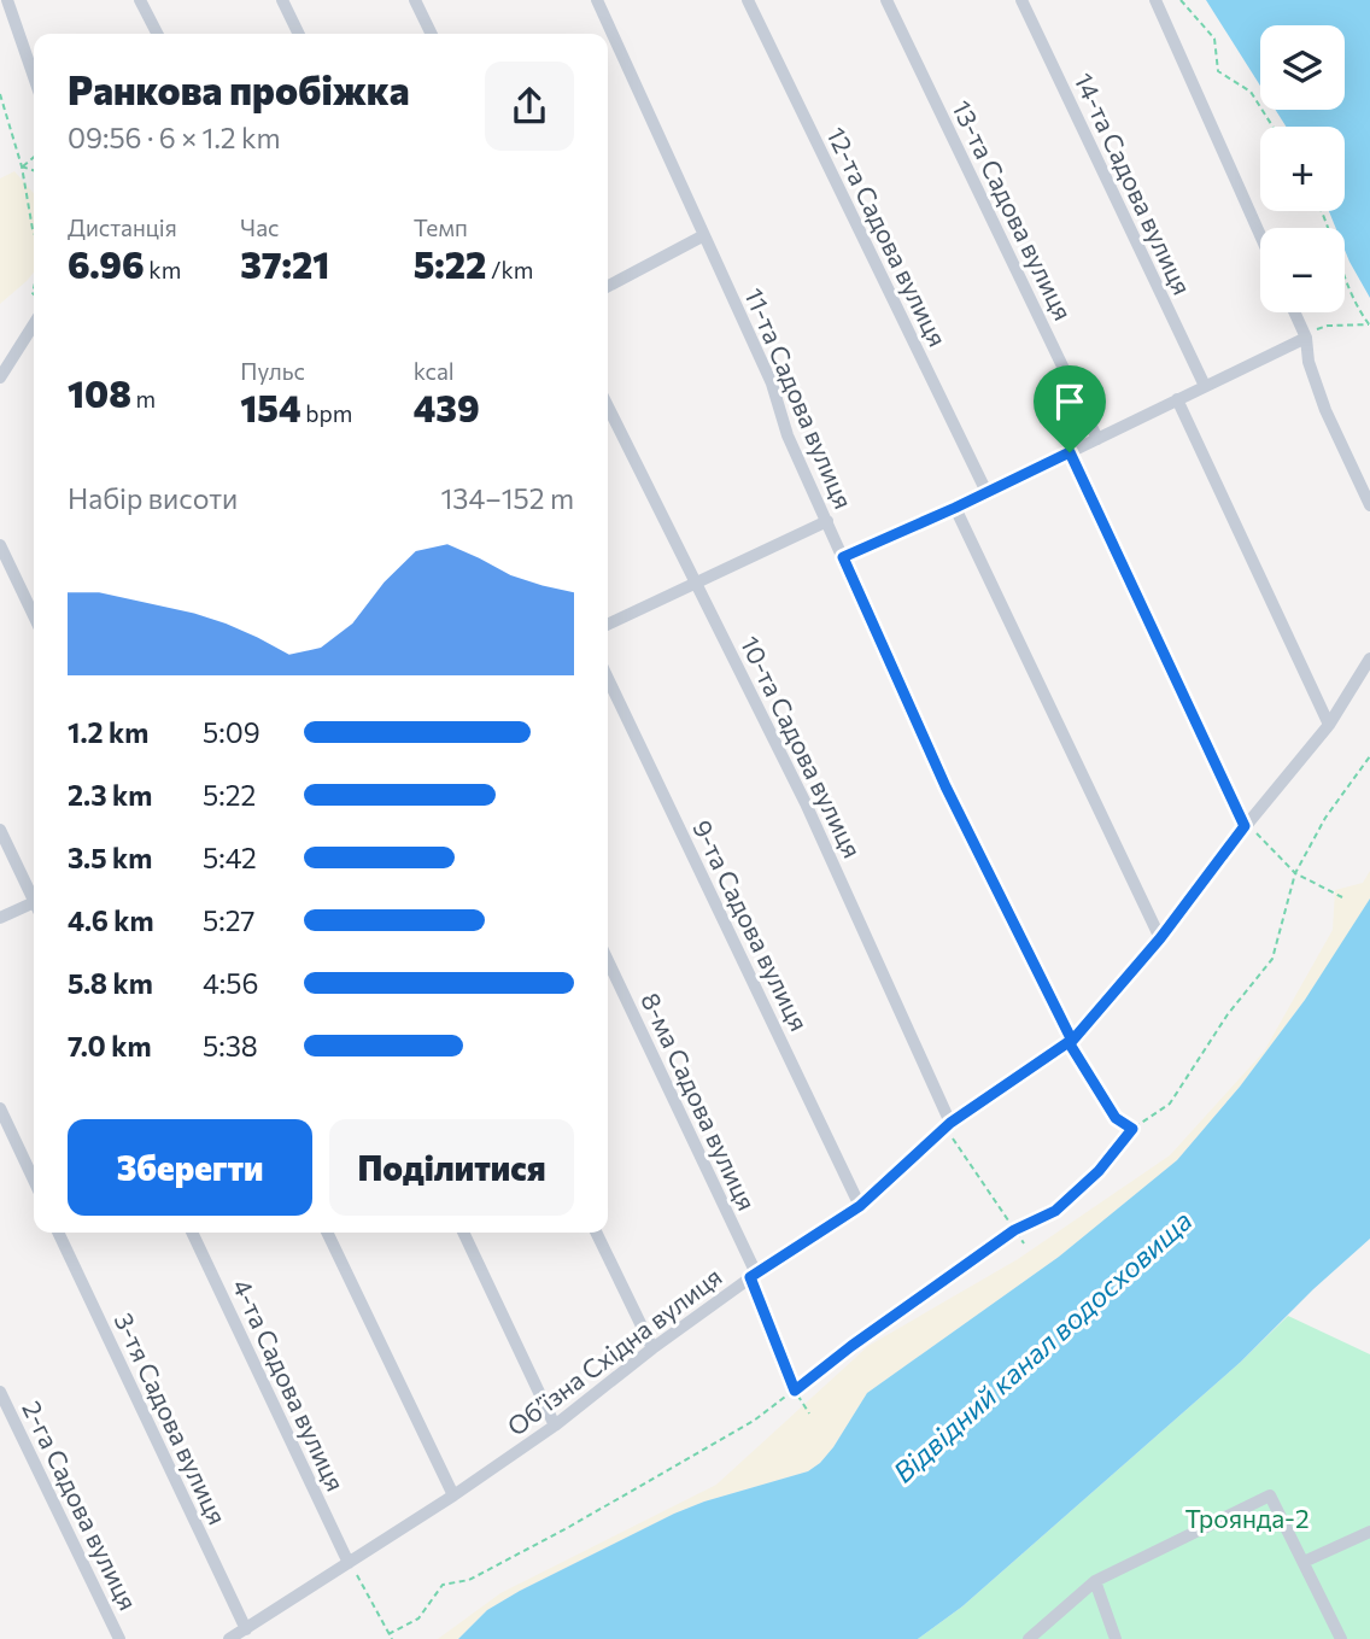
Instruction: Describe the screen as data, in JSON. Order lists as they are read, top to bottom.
{
  "streets": {
    "street": [
      "14-та Садова вулиця",
      "13-та Садова вулиця",
      "12-та Садова вулиця",
      "11-та Садова вулиця",
      "10-та Садова вулиця",
      "9-та Садова вулиця",
      "8-ма Садова вулиця",
      "Обʼїзна Східна вулиця",
      "4-та Садова вулиця",
      "3-тя Садова вулиця",
      "2-га Садова вулиця"
    ]
  },
  "crossings": [
    ["11-та Садова вулиця", "Обʼїзна Східна вулиця"],
    ["10-та Садова вулиця", "Обʼїзна Східна вулиця"],
    ["9-та Садова вулиця", "Обʼїзна Східна вулиця"],
    ["8-ма Садова вулиця", "Обʼїзна Східна вулиця"],
    ["Обʼїзна Східна вулиця", "4-та Садова вулиця"],
    ["Обʼїзна Східна вулиця", "3-тя Садова вулиця"]
  ],
  "water": ["Відвідний канал водосховища"],
  "parks": ["Троянда-2"],
  "page": {
    "map_buttons": ["+", "−"],
    "heading": ["Ранкова пробіжка", "09:56 · 6 × 1.2 km"],
    "stats": [
      ["Дистанція", "6.96 km"],
      ["Час", "37:21"],
      ["Темп", "5:22 /km"],
      ["108 m"],
      ["Пульс", "154 bpm"],
      ["kcal", "439"]
    ],
    "chart": ["Набір висоти", "134–152 m"],
    "list": [
      {
        "name": "1.2 km",
        "note": "5:09"
      },
      {
        "name": "2.3 km",
        "note": "5:22"
      },
      {
        "name": "3.5 km",
        "note": "5:42"
      },
      {
        "name": "4.6 km",
        "note": "5:27"
      },
      {
        "name": "5.8 km",
        "note": "4:56"
      },
      {
        "name": "7.0 km",
        "note": "5:38"
      }
    ],
    "buttons": ["Зберегти", "Поділитися"]
  }
}
